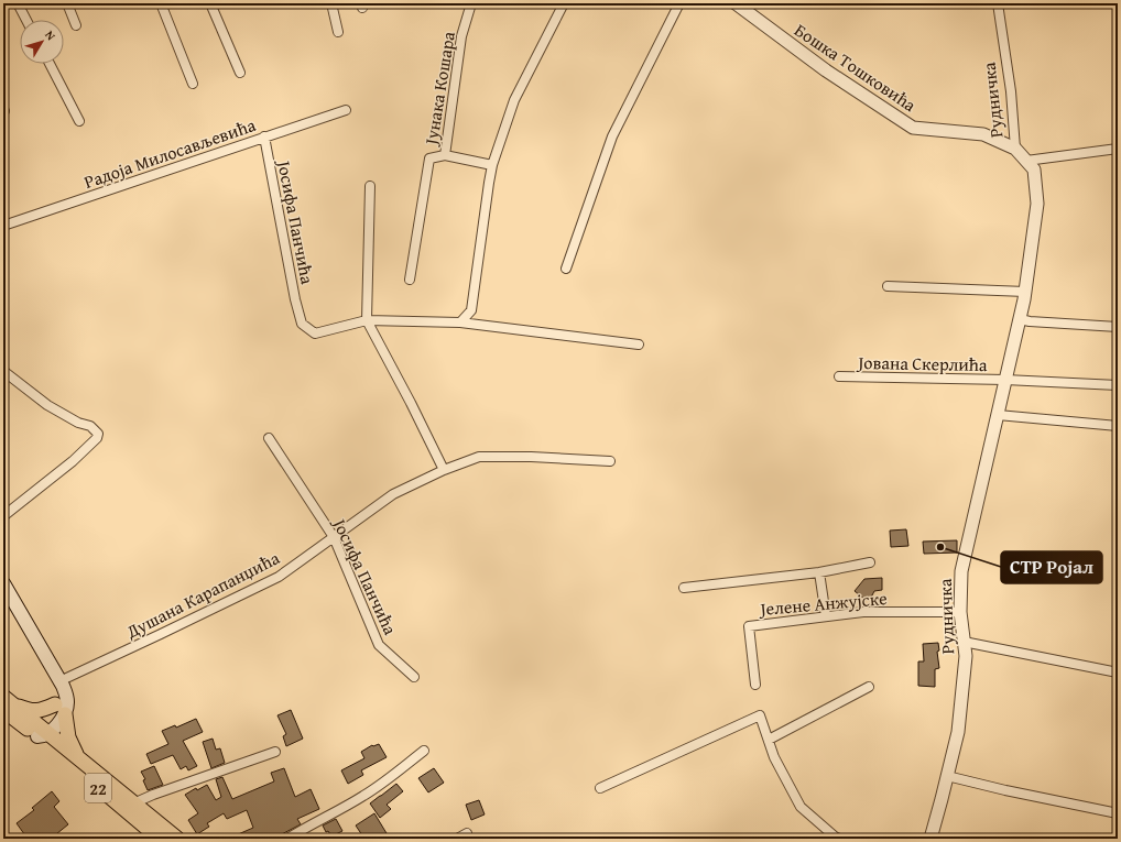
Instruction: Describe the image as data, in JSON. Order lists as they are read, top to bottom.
{
  "streets": {
    "main road": ["22"],
    "street": [
      "Бошка Тошковића",
      "Јунака Кошара",
      "Рудничка",
      "Радоја Милосављевића",
      "Јосифа Панчића",
      "Јована Скерлића",
      "Душана Карапанџића",
      "Јелене Анжујске"
    ]
  },
  "crossings": [
    ["Бошка Тошковића", "Рудничка"],
    ["Рудничка", "Јована Скерлића"],
    ["Рудничка", "Јелене Анжујске"],
    ["Радоја Милосављевића", "Јосифа Панчића"],
    ["Јосифа Панчића", "Душана Карапанџића"]
  ],
  "places": ["СТР Ројал"],
  "north": "top right"
}
